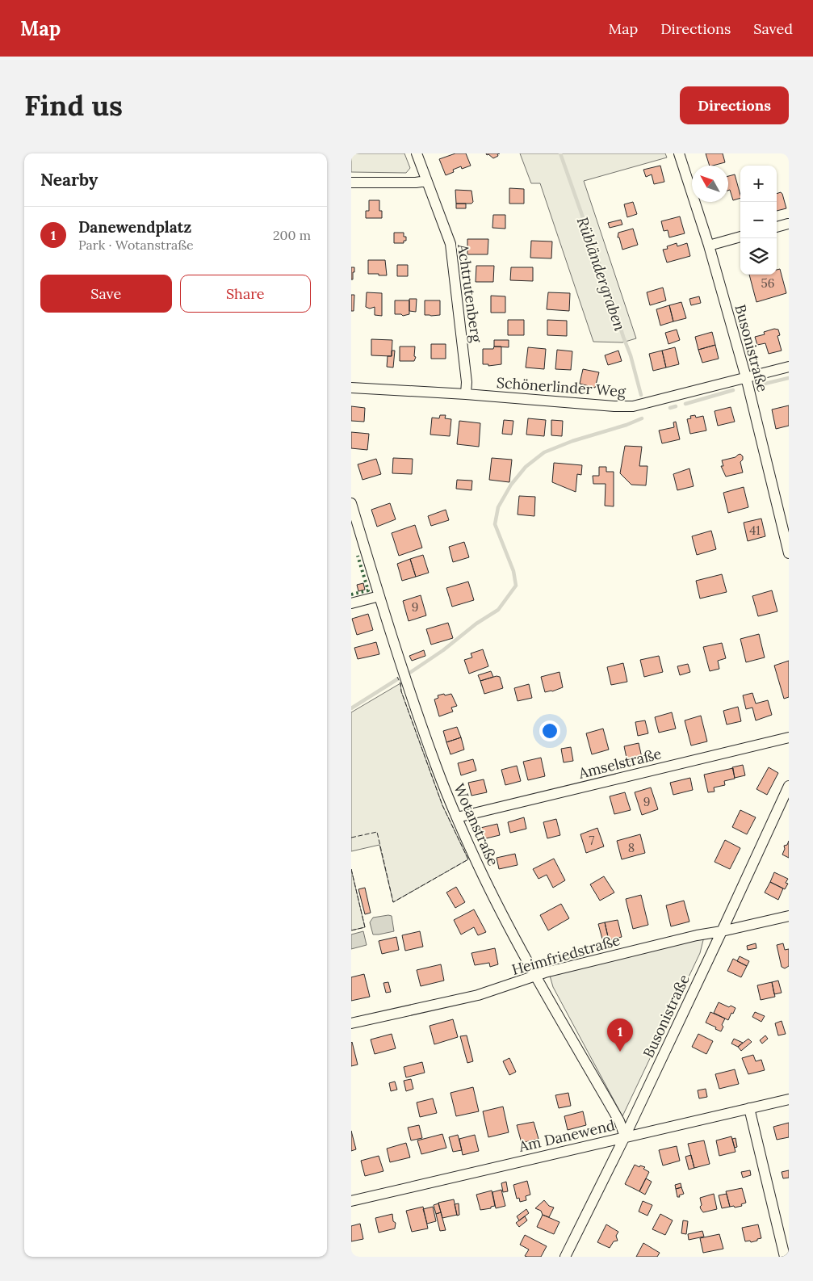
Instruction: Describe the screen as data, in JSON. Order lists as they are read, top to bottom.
{
  "streets": {
    "street": [
      "Achtrutenberg",
      "Busonistraße",
      "Schönerlinder Weg",
      "Amselstraße",
      "Wotanstraße",
      "Heimfriedstraße",
      "Am Danewend"
    ]
  },
  "crossings": [
    ["Achtrutenberg", "Schönerlinder Weg"],
    ["Busonistraße", "Schönerlinder Weg"],
    ["Busonistraße", "Wotanstraße"],
    ["Busonistraße", "Heimfriedstraße"],
    ["Busonistraße", "Am Danewend"],
    ["Amselstraße", "Wotanstraße"],
    ["Wotanstraße", "Heimfriedstraße"],
    ["Wotanstraße", "Am Danewend"]
  ],
  "water": ["Rübländergraben"],
  "house_numbers": [
    "56",
    "41",
    "9",
    "9",
    "7",
    "8"
  ],
  "north": "top left",
  "page": {
    "header": "Map",
    "nav": ["Map", "Directions", "Saved"],
    "buttons": [
      "Directions",
      ["Save", "Share"]
    ],
    "title": "Find us",
    "heading": "Nearby",
    "map_buttons": ["+", "−"],
    "list": [
      {
        "mark": "1",
        "name": "Danewendplatz",
        "note": "Park · Wotanstraße",
        "value": "200 m"
      }
    ],
    "pins": "1"
  }
}
